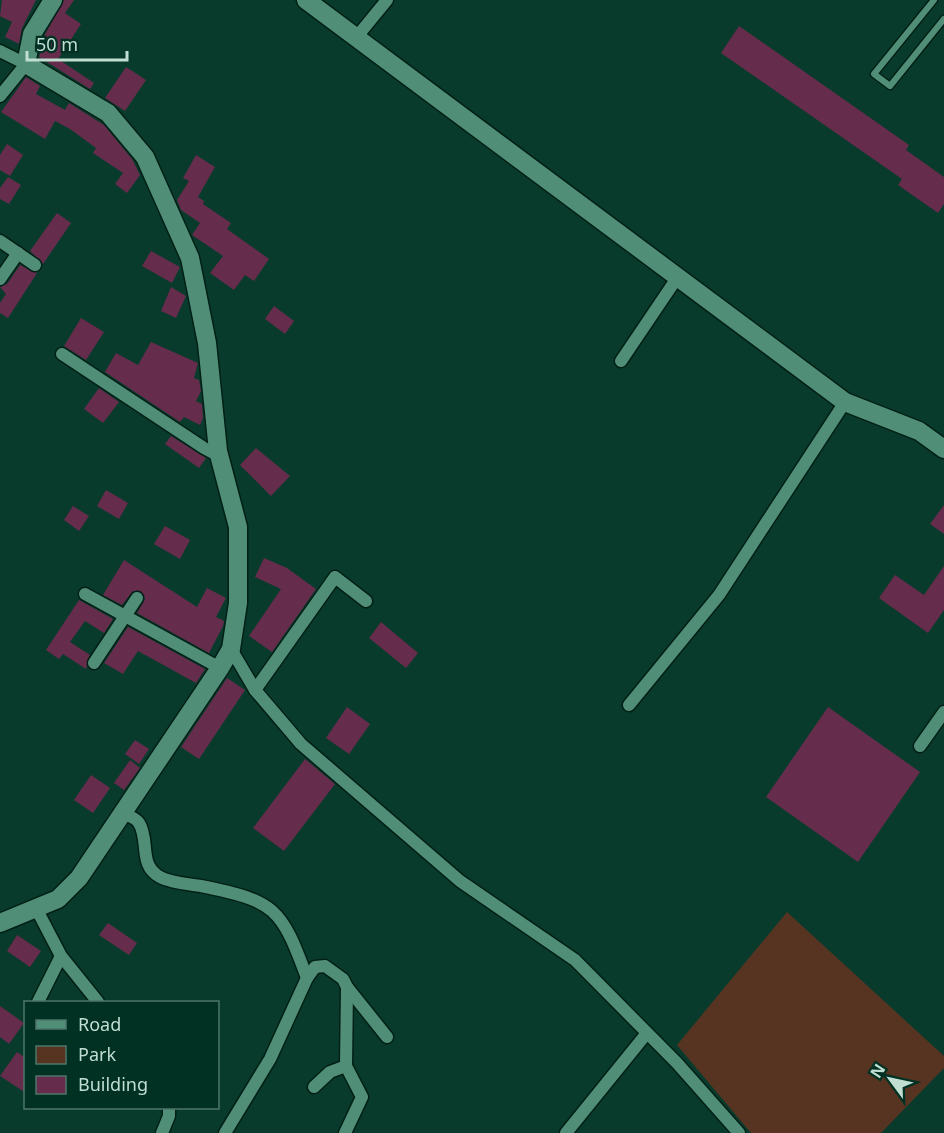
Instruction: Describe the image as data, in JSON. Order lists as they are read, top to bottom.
{
  "legend": ["Road", "Park", "Building"],
  "scale_bar": "50 m",
  "north": "top left"
}
